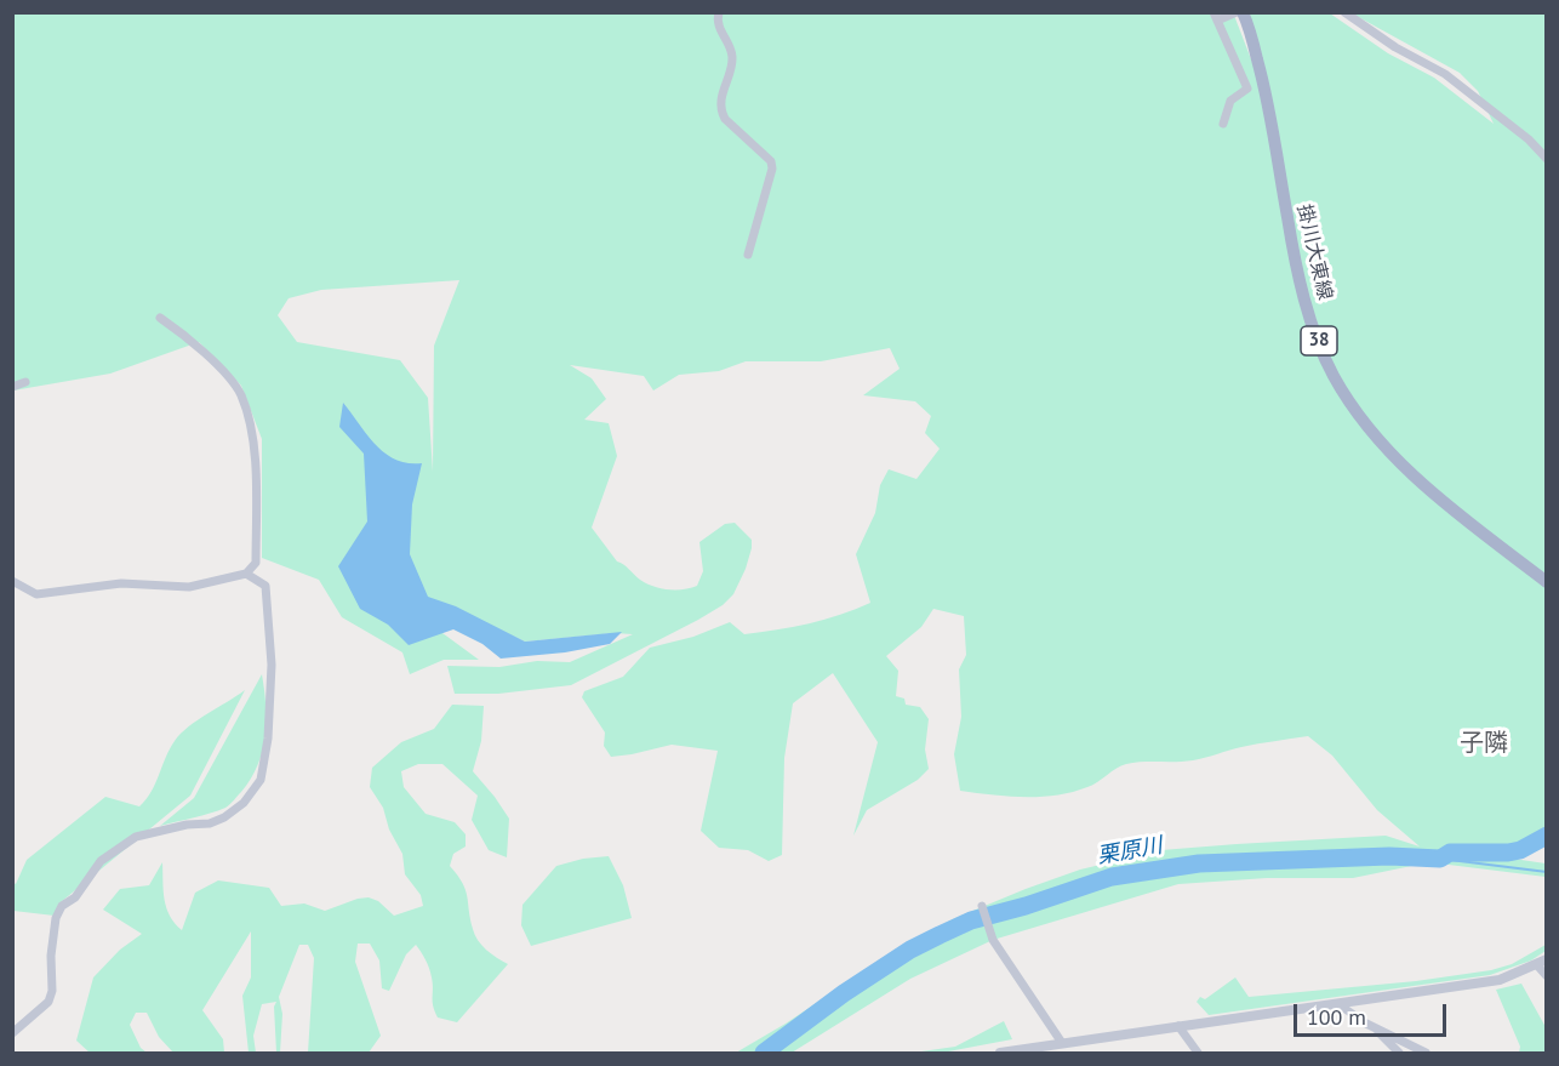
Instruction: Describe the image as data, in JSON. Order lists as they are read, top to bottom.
{
  "streets": {
    "main road": ["掛川大東線", "38"]
  },
  "districts": ["子隣"],
  "water": ["栗原川"],
  "scale_bar": "100 m"
}
